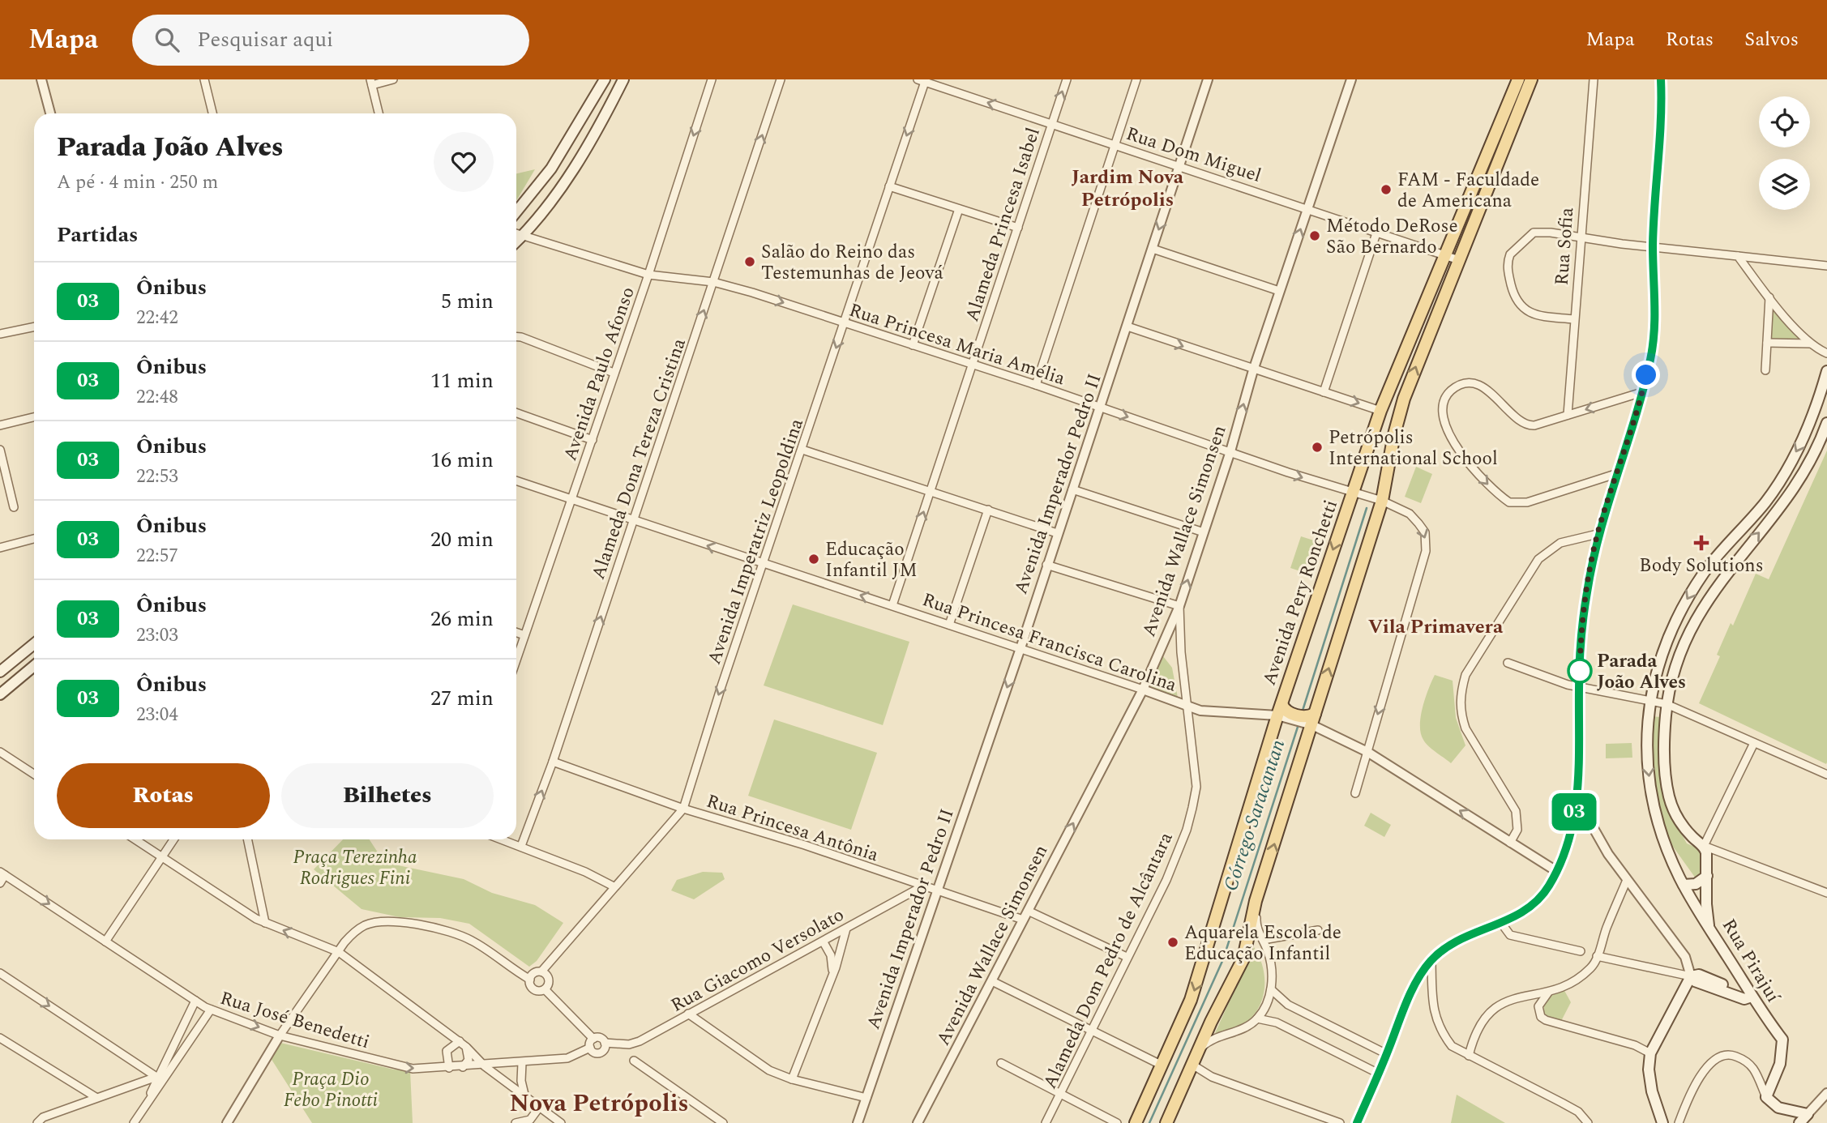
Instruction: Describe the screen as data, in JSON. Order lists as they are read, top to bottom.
{
  "streets": {
    "main road": ["Avenida Pery Ronchetti", "Rua Pirajuí"],
    "street": [
      "Rua Dom Miguel",
      "Alameda Princesa Isabel",
      "Rua Sofia",
      "Rua Princesa Maria Amélia",
      "Avenida Paulo Afonso",
      "Alameda Dona Tereza Cristina",
      "Avenida Imperador Pedro II",
      "Avenida Wallace Simonsen",
      "Avenida Imperatriz Leopoldina",
      "Rua Princesa Francisca Carolina",
      "Rua Princesa Antônia",
      "Rua Giacomo Versolato",
      "Alameda Dom Pedro de Alcântara",
      "Rua José Benedetti"
    ]
  },
  "crossings": [
    ["Rua Dom Miguel", "Alameda Princesa Isabel"],
    ["Rua Dom Miguel", "Avenida Imperador Pedro II"],
    ["Rua Dom Miguel", "Avenida Wallace Simonsen"],
    ["Rua Dom Miguel", "Avenida Imperatriz Leopoldina"],
    ["Rua Dom Miguel", "Avenida Pery Ronchetti"],
    ["Alameda Princesa Isabel", "Rua Princesa Maria Amélia"],
    ["Alameda Princesa Isabel", "Rua Princesa Francisca Carolina"],
    ["Rua Princesa Maria Amélia", "Avenida Paulo Afonso"],
    ["Rua Princesa Maria Amélia", "Alameda Dona Tereza Cristina"],
    ["Rua Princesa Maria Amélia", "Avenida Imperador Pedro II"],
    ["Rua Princesa Maria Amélia", "Avenida Wallace Simonsen"],
    ["Rua Princesa Maria Amélia", "Avenida Imperatriz Leopoldina"],
    ["Rua Princesa Maria Amélia", "Avenida Pery Ronchetti"],
    ["Avenida Paulo Afonso", "Rua Princesa Francisca Carolina"],
    ["Alameda Dona Tereza Cristina", "Rua Princesa Francisca Carolina"],
    ["Alameda Dona Tereza Cristina", "Rua Princesa Antônia"],
    ["Avenida Imperador Pedro II", "Rua Princesa Francisca Carolina"],
    ["Avenida Imperador Pedro II", "Rua Princesa Antônia"],
    ["Avenida Wallace Simonsen", "Rua Princesa Francisca Carolina"],
    ["Avenida Wallace Simonsen", "Rua Princesa Antônia"],
    ["Avenida Wallace Simonsen", "Alameda Dom Pedro de Alcântara"],
    ["Avenida Imperatriz Leopoldina", "Rua Princesa Francisca Carolina"],
    ["Avenida Imperatriz Leopoldina", "Rua Princesa Antônia"],
    ["Avenida Pery Ronchetti", "Rua Princesa Francisca Carolina"],
    ["Rua Princesa Francisca Carolina", "Alameda Dom Pedro de Alcântara"],
    ["Rua Princesa Antônia", "Rua Giacomo Versolato"]
  ],
  "one_way": [
    "Alameda Dona Tereza Cristina",
    "Avenida Wallace Simonsen",
    "Avenida Imperatriz Leopoldina",
    "Rua José Benedetti"
  ],
  "districts": ["Jardim Nova Petrópolis", "Vila Primavera", "Nova Petrópolis"],
  "water": ["Córrego Saracantan"],
  "parks": ["Praça Terezinha Rodrigues Fini", "Praça Dio Febo Pinotti"],
  "places": {
    "other": [
      "FAM - Faculdade de Americana",
      "Método DeRose São Bernardo",
      "Salão do Reino das Testemunhas de Jeová",
      "Petrópolis International School",
      "Educação Infantil JM",
      "Parada João Alves",
      "Aquarela Escola de Educação Infantil"
    ],
    "health": ["Body Solutions"]
  },
  "lines": ["bus line 03"],
  "page": {
    "header": "Mapa",
    "search": "Pesquisar aqui",
    "nav": ["Mapa", "Rotas", "Salvos"],
    "on_map": "03",
    "heading": [
      ["Parada João Alves", "A pé · 4 min · 250 m"],
      "Partidas"
    ],
    "list": [
      {
        "mark": "03",
        "name": "Ônibus",
        "note": "22:42",
        "value": "5 min"
      },
      {
        "mark": "03",
        "name": "Ônibus",
        "note": "22:48",
        "value": "11 min"
      },
      {
        "mark": "03",
        "name": "Ônibus",
        "note": "22:53",
        "value": "16 min"
      },
      {
        "mark": "03",
        "name": "Ônibus",
        "note": "22:57",
        "value": "20 min"
      },
      {
        "mark": "03",
        "name": "Ônibus",
        "note": "23:03",
        "value": "26 min"
      },
      {
        "mark": "03",
        "name": "Ônibus",
        "note": "23:04",
        "value": "27 min"
      }
    ],
    "buttons": ["Rotas", "Bilhetes"]
  }
}
